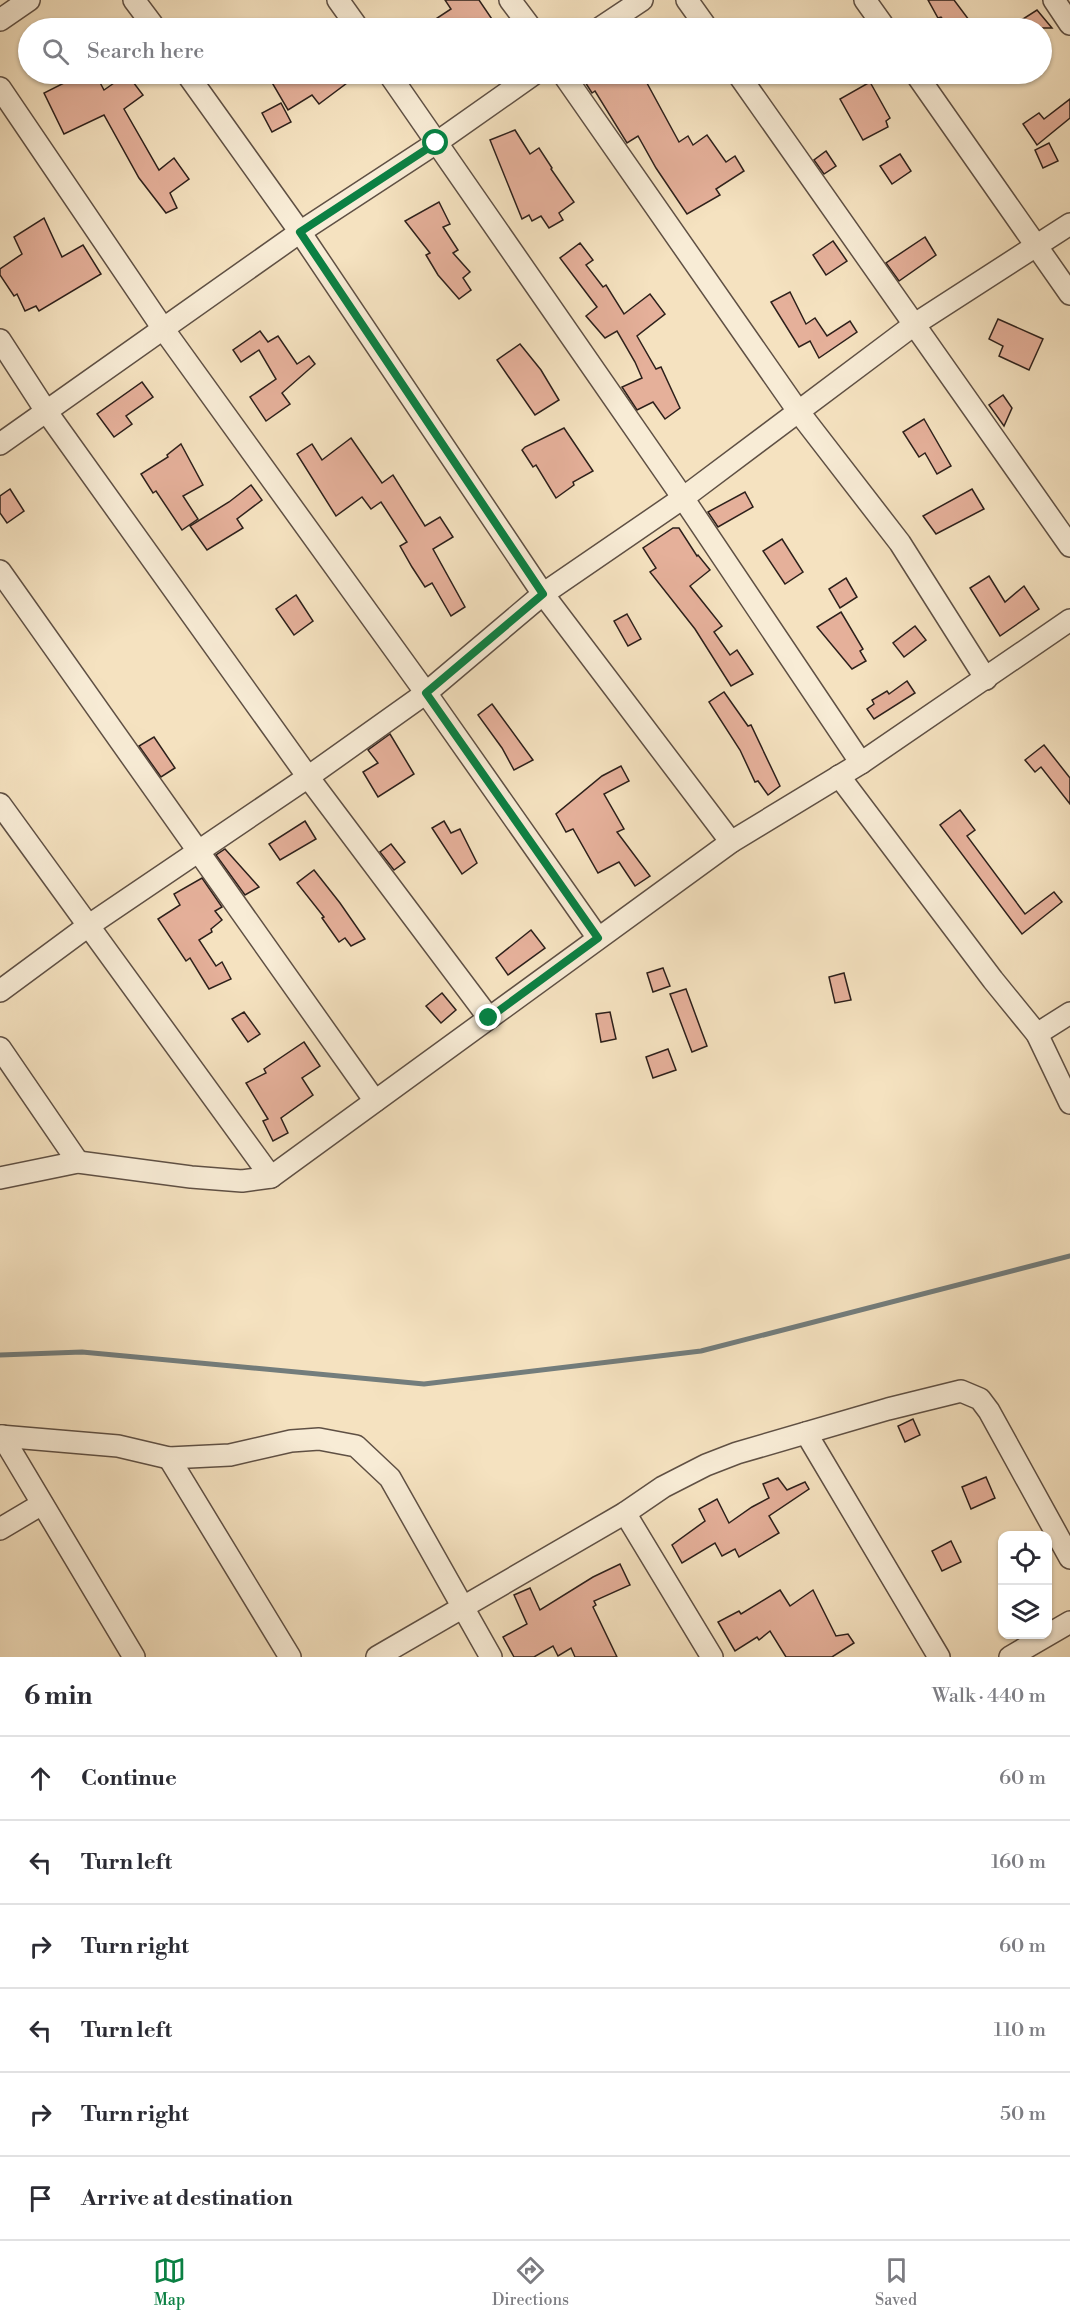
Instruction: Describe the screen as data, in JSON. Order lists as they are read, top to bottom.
{
  "page": {
    "search": "Search here",
    "heading": ["6 min", "Walk · 440 m"],
    "list": [
      ["Continue", "60 m"],
      ["Turn left", "160 m"],
      ["Turn right", "60 m"],
      ["Turn left", "110 m"],
      ["Turn right", "50 m"],
      "Arrive at destination"
    ],
    "nav": ["Map", "Directions", "Saved"]
  }
}
